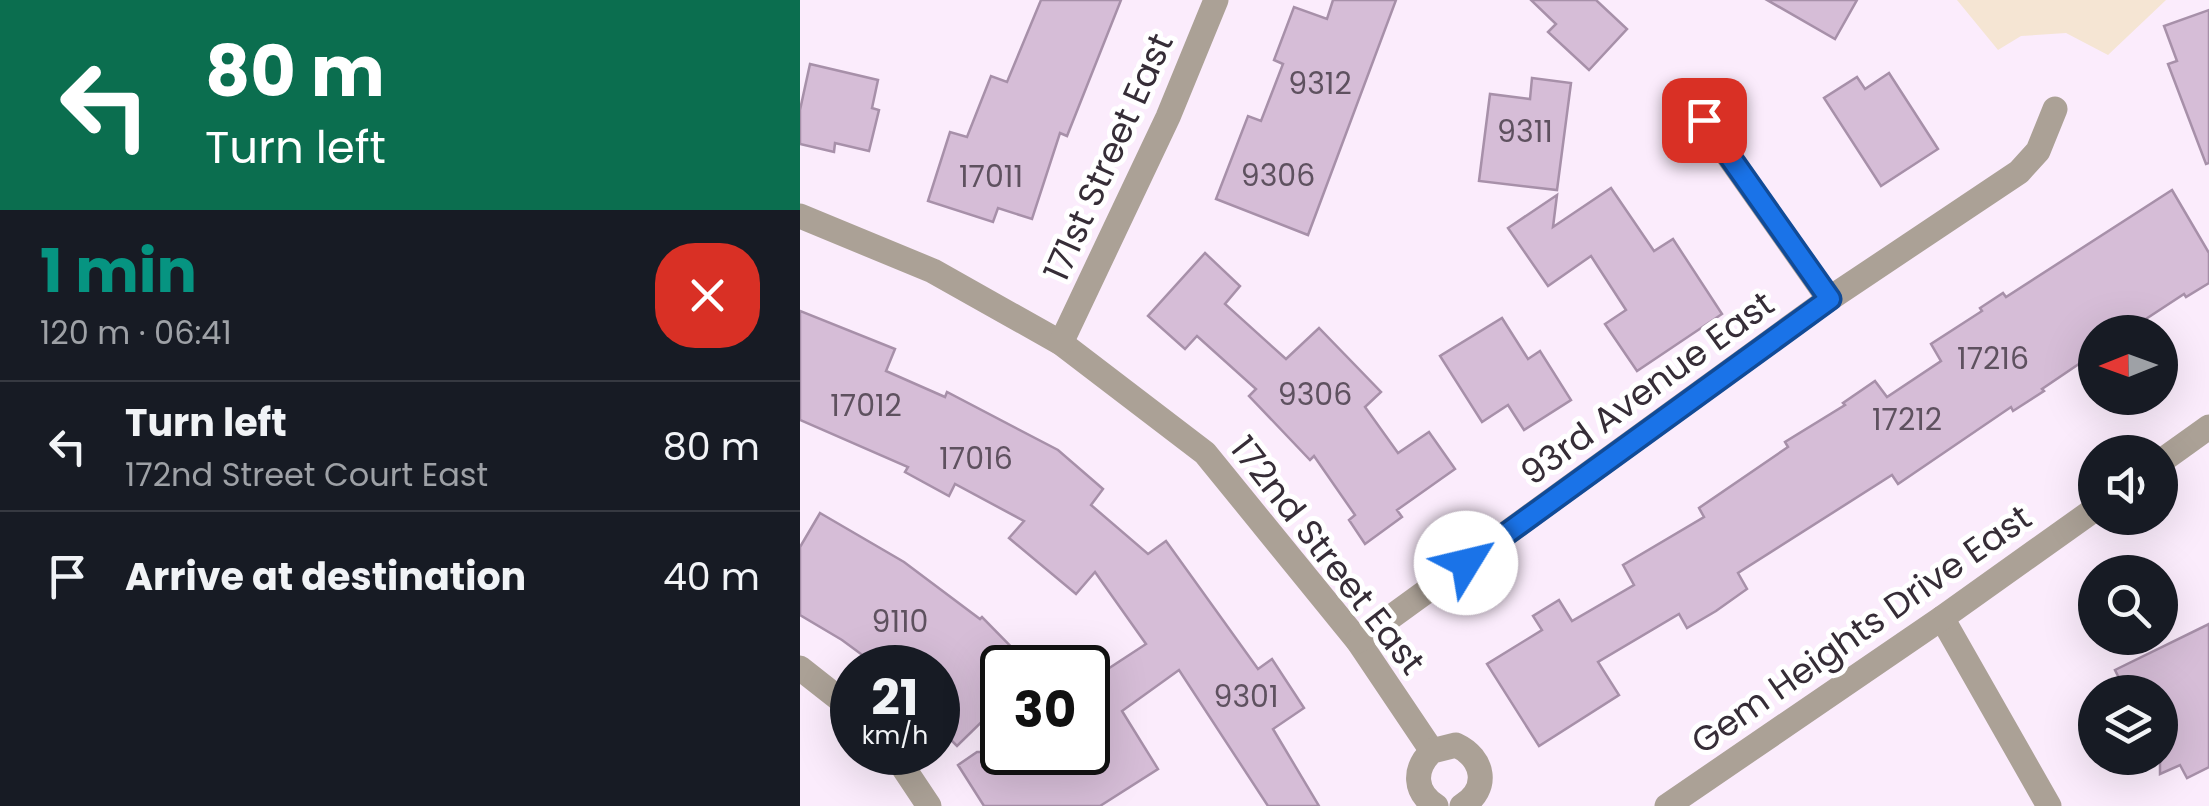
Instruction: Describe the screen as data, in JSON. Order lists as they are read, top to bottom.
{
  "streets": {
    "street": [
      "171st Street East",
      "93rd Avenue East",
      "172nd Street East",
      "Gem Heights Drive East"
    ]
  },
  "crossings": [
    ["171st Street East", "172nd Street East"],
    ["93rd Avenue East", "172nd Street East"]
  ],
  "house_numbers": [
    "9312",
    "9311",
    "9306",
    "17011",
    "17216",
    "9306",
    "17012",
    "17212",
    "17016",
    "9110",
    "9301"
  ],
  "north": "left",
  "page": {
    "turn": ["80 m", "Turn left"],
    "heading": ["1 min", "120 m · 06:41"],
    "list": [
      {
        "name": "Turn left",
        "note": "172nd Street Court East",
        "value": "80 m"
      },
      {
        "name": "Arrive at destination",
        "value": "40 m"
      }
    ],
    "speed": "21 km/h",
    "limit": "30"
  }
}
